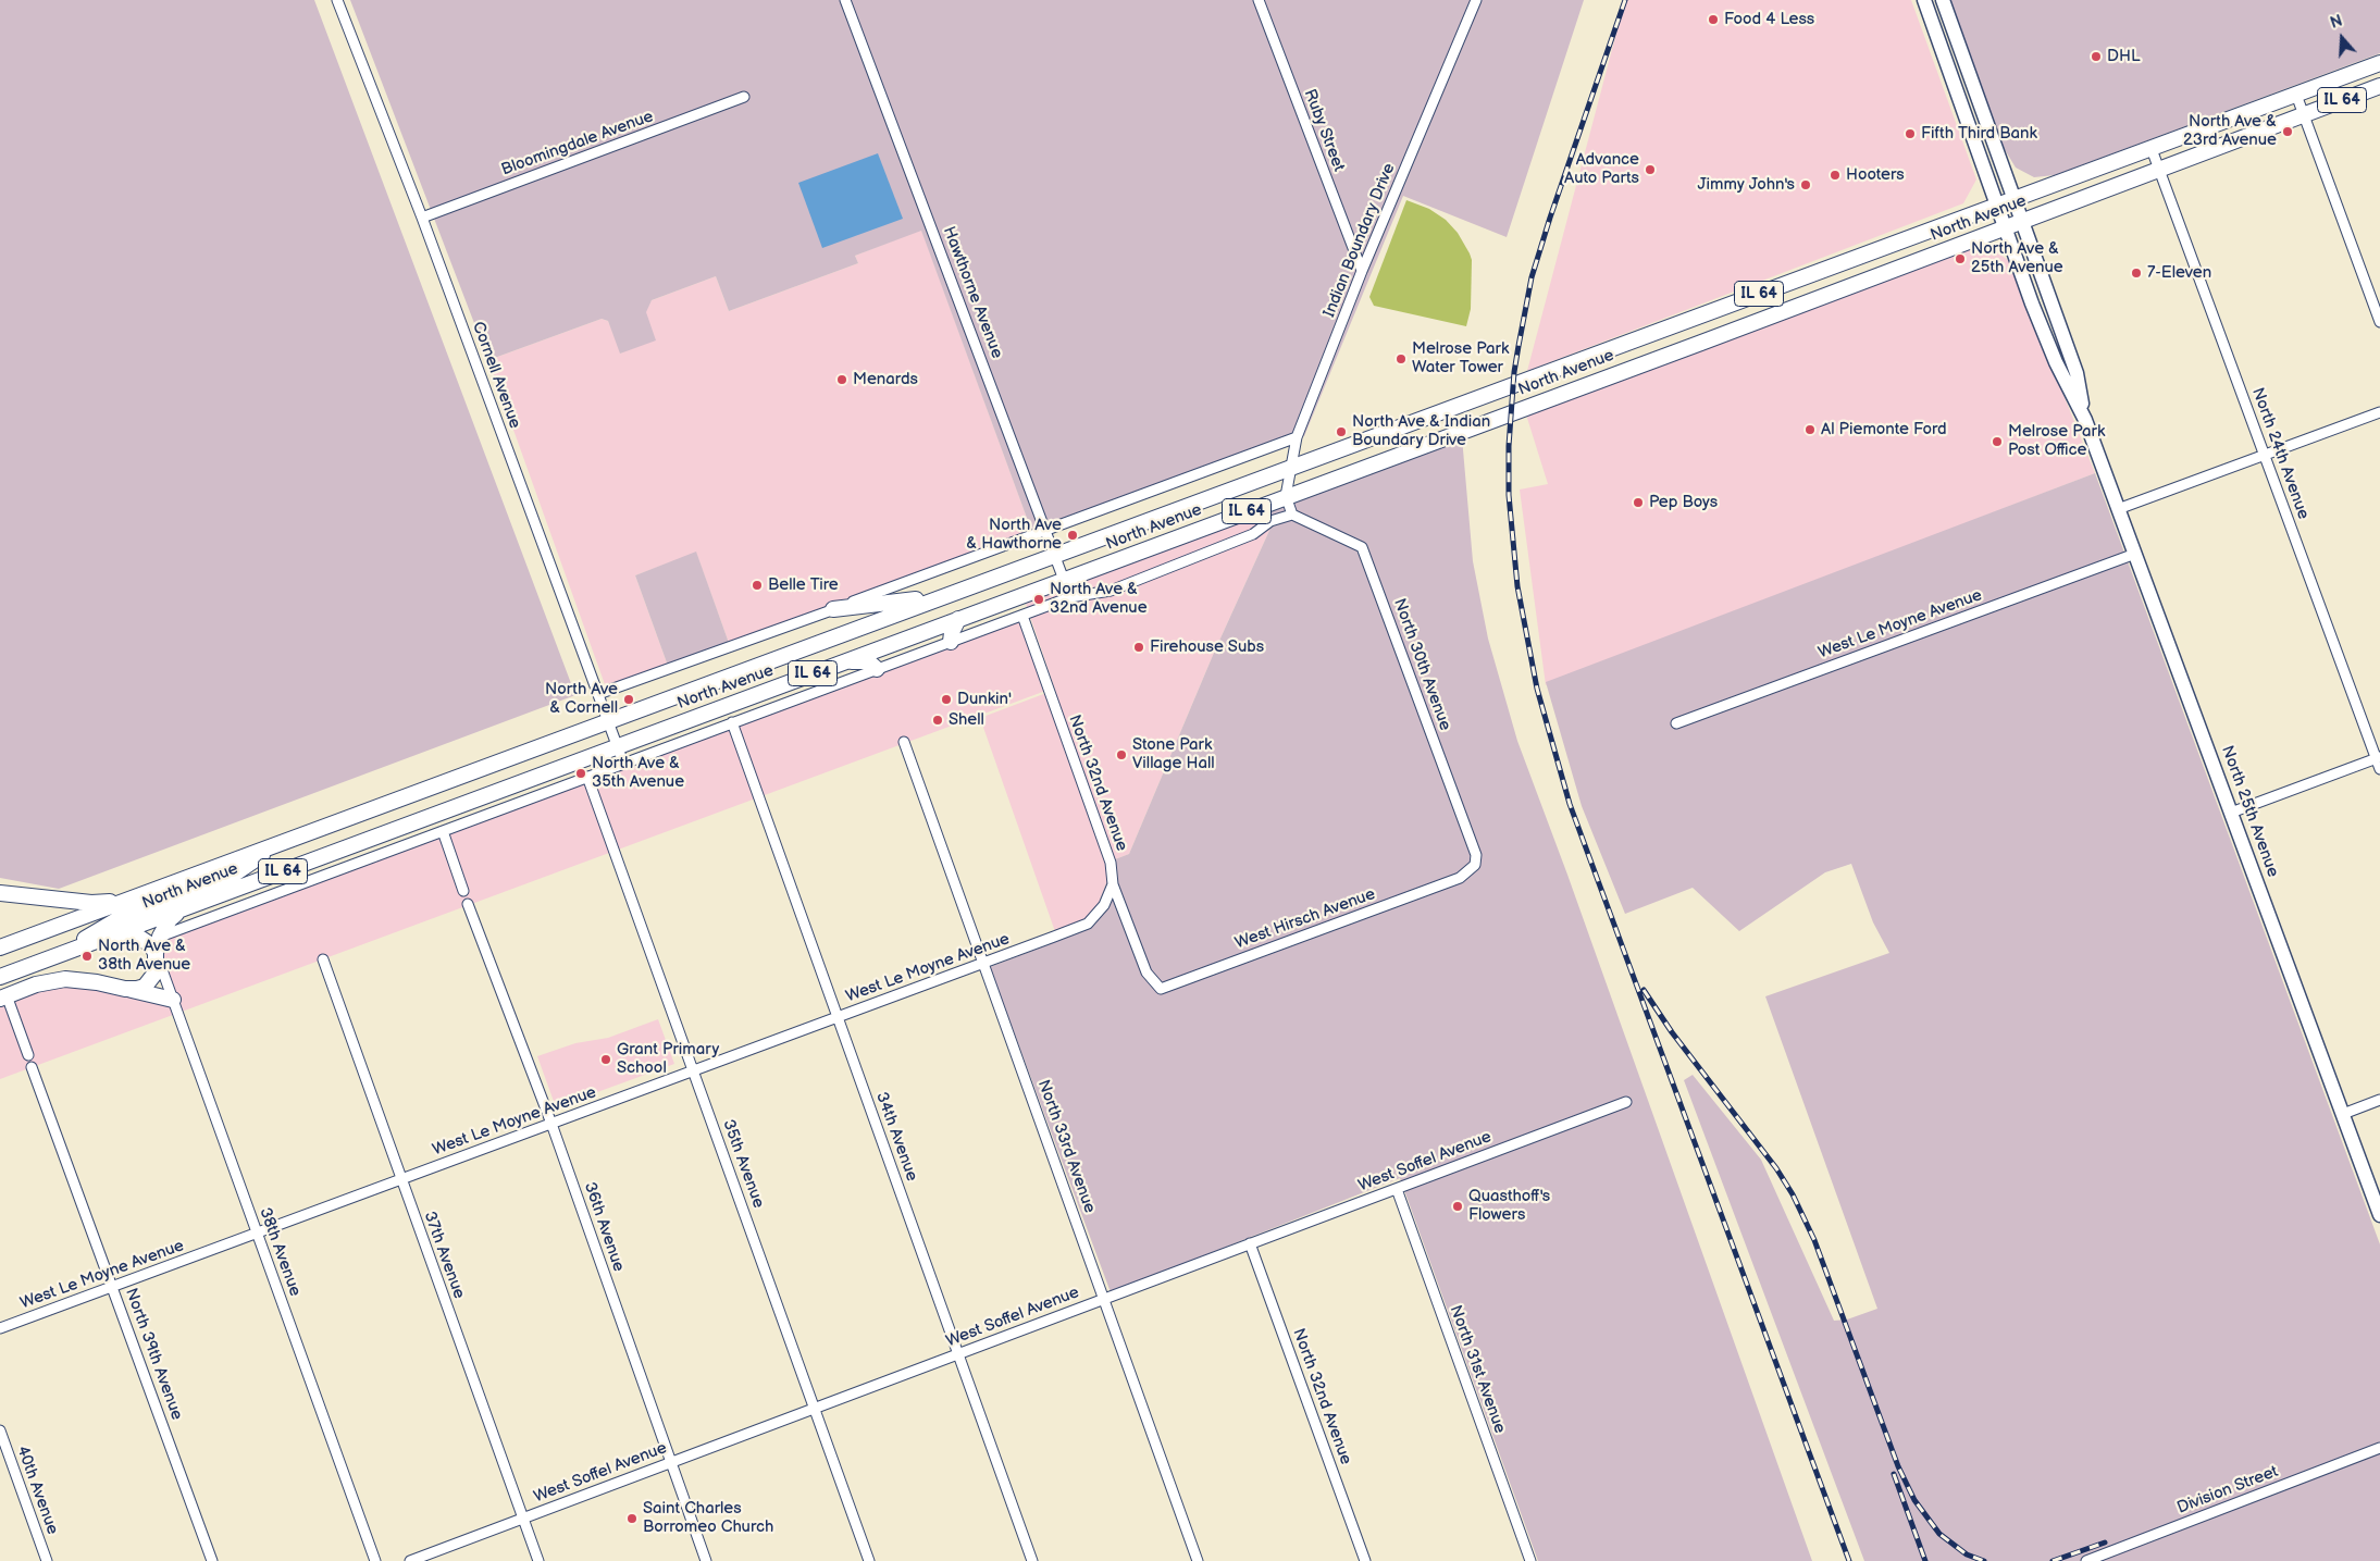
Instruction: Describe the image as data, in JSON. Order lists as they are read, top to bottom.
{
  "streets": {
    "main road": ["IL 64", "North Avenue", "North 25th Avenue"],
    "street": [
      "Ruby Street",
      "Bloomingdale Avenue",
      "Indian Boundary Drive",
      "Hawthorne Avenue",
      "Cornell Avenue",
      "North 24th Avenue",
      "West Le Moyne Avenue",
      "North 30th Avenue",
      "North 32nd Avenue",
      "West Hirsch Avenue",
      "34th Avenue",
      "North 33rd Avenue",
      "West Soffel Avenue",
      "35th Avenue",
      "36th Avenue",
      "38th Avenue",
      "37th Avenue",
      "North 39th Avenue",
      "North 31st Avenue",
      "40th Avenue",
      "Division Street"
    ]
  },
  "crossings": [
    ["Ruby Street", "Indian Boundary Drive"],
    ["Bloomingdale Avenue", "Cornell Avenue"],
    ["North Avenue", "Indian Boundary Drive"],
    ["North Avenue", "Hawthorne Avenue"],
    ["North Avenue", "Cornell Avenue"],
    ["North Avenue", "North 24th Avenue"],
    ["North Avenue", "North 25th Avenue"],
    ["West Le Moyne Avenue", "North 32nd Avenue"],
    ["West Le Moyne Avenue", "North 25th Avenue"],
    ["West Le Moyne Avenue", "34th Avenue"],
    ["West Le Moyne Avenue", "North 33rd Avenue"],
    ["West Le Moyne Avenue", "35th Avenue"],
    ["West Le Moyne Avenue", "36th Avenue"],
    ["West Le Moyne Avenue", "38th Avenue"],
    ["West Le Moyne Avenue", "37th Avenue"],
    ["West Le Moyne Avenue", "North 39th Avenue"],
    ["North 30th Avenue", "West Hirsch Avenue"],
    ["North 32nd Avenue", "West Hirsch Avenue"],
    ["North 32nd Avenue", "West Soffel Avenue"],
    ["34th Avenue", "West Soffel Avenue"],
    ["North 33rd Avenue", "West Soffel Avenue"],
    ["West Soffel Avenue", "35th Avenue"],
    ["West Soffel Avenue", "36th Avenue"],
    ["West Soffel Avenue", "37th Avenue"],
    ["West Soffel Avenue", "North 31st Avenue"]
  ],
  "places": [
    "Food 4 Less",
    "DHL",
    "North Ave & 23rd Avenue",
    "Fifth Third Bank",
    "Advance Auto Parts",
    "Hooters",
    "Jimmy John's",
    "North Ave & 25th Avenue",
    "7-Eleven",
    "Melrose Park Water Tower",
    "Menards",
    "Al Piemonte Ford",
    "North Ave & Indian Boundary Drive",
    "Melrose Park Post Office",
    "Pep Boys",
    "North Ave & Hawthorne",
    "Belle Tire",
    "North Ave & 32nd Avenue",
    "Firehouse Subs",
    "North Ave & Cornell",
    "Dunkin'",
    "Shell",
    "Stone Park Village Hall",
    "North Ave & 35th Avenue",
    "North Ave & 38th Avenue",
    "Grant Primary School",
    "Quasthoff's Flowers",
    "Saint Charles Borromeo Church"
  ],
  "north": "top"
}
